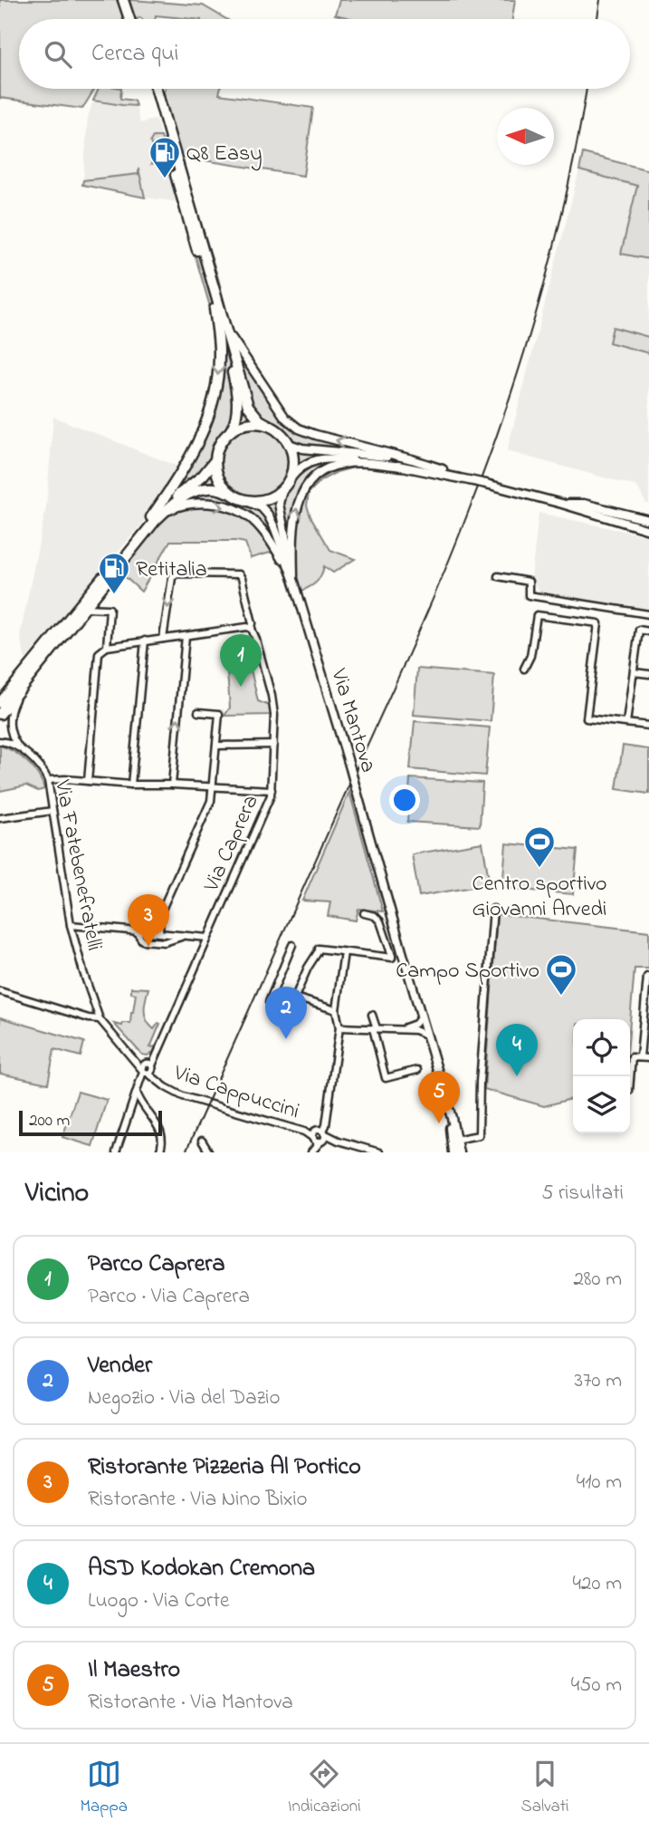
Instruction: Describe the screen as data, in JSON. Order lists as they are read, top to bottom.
{
  "streets": {
    "main road": ["Via Mantova"],
    "street": ["Via Caprera", "Via Fatebenefratelli", "Via Cappuccini"]
  },
  "crossings": [
    ["Via Caprera", "Via Fatebenefratelli"],
    ["Via Caprera", "Via Cappuccini"],
    ["Via Fatebenefratelli", "Via Cappuccini"]
  ],
  "places": {
    "fuel station": ["Q8 Easy", "Retitalia"],
    "sports": ["Centro sportivo Giovanni Arvedi", "Campo Sportivo"]
  },
  "scale_bar": "200 m",
  "north": "left",
  "page": {
    "search": "Cerca qui",
    "pins": [
      "1",
      "3",
      "2",
      "4",
      "5"
    ],
    "scale": "200 m",
    "heading": ["Vicino", "5 risultati"],
    "list": [
      {
        "mark": "1",
        "name": "Parco Caprera",
        "note": "Parco · Via Caprera",
        "value": "280 m"
      },
      {
        "mark": "2",
        "name": "Vender",
        "note": "Negozio · Via del Dazio",
        "value": "370 m"
      },
      {
        "mark": "3",
        "name": "Ristorante Pizzeria Al Portico",
        "note": "Ristorante · Via Nino Bixio",
        "value": "410 m"
      },
      {
        "mark": "4",
        "name": "ASD Kodokan Cremona",
        "note": "Luogo · Via Corte",
        "value": "420 m"
      },
      {
        "mark": "5",
        "name": "Il Maestro",
        "note": "Ristorante · Via Mantova",
        "value": "450 m"
      }
    ],
    "nav": ["Mappa", "Indicazioni", "Salvati"]
  }
}
